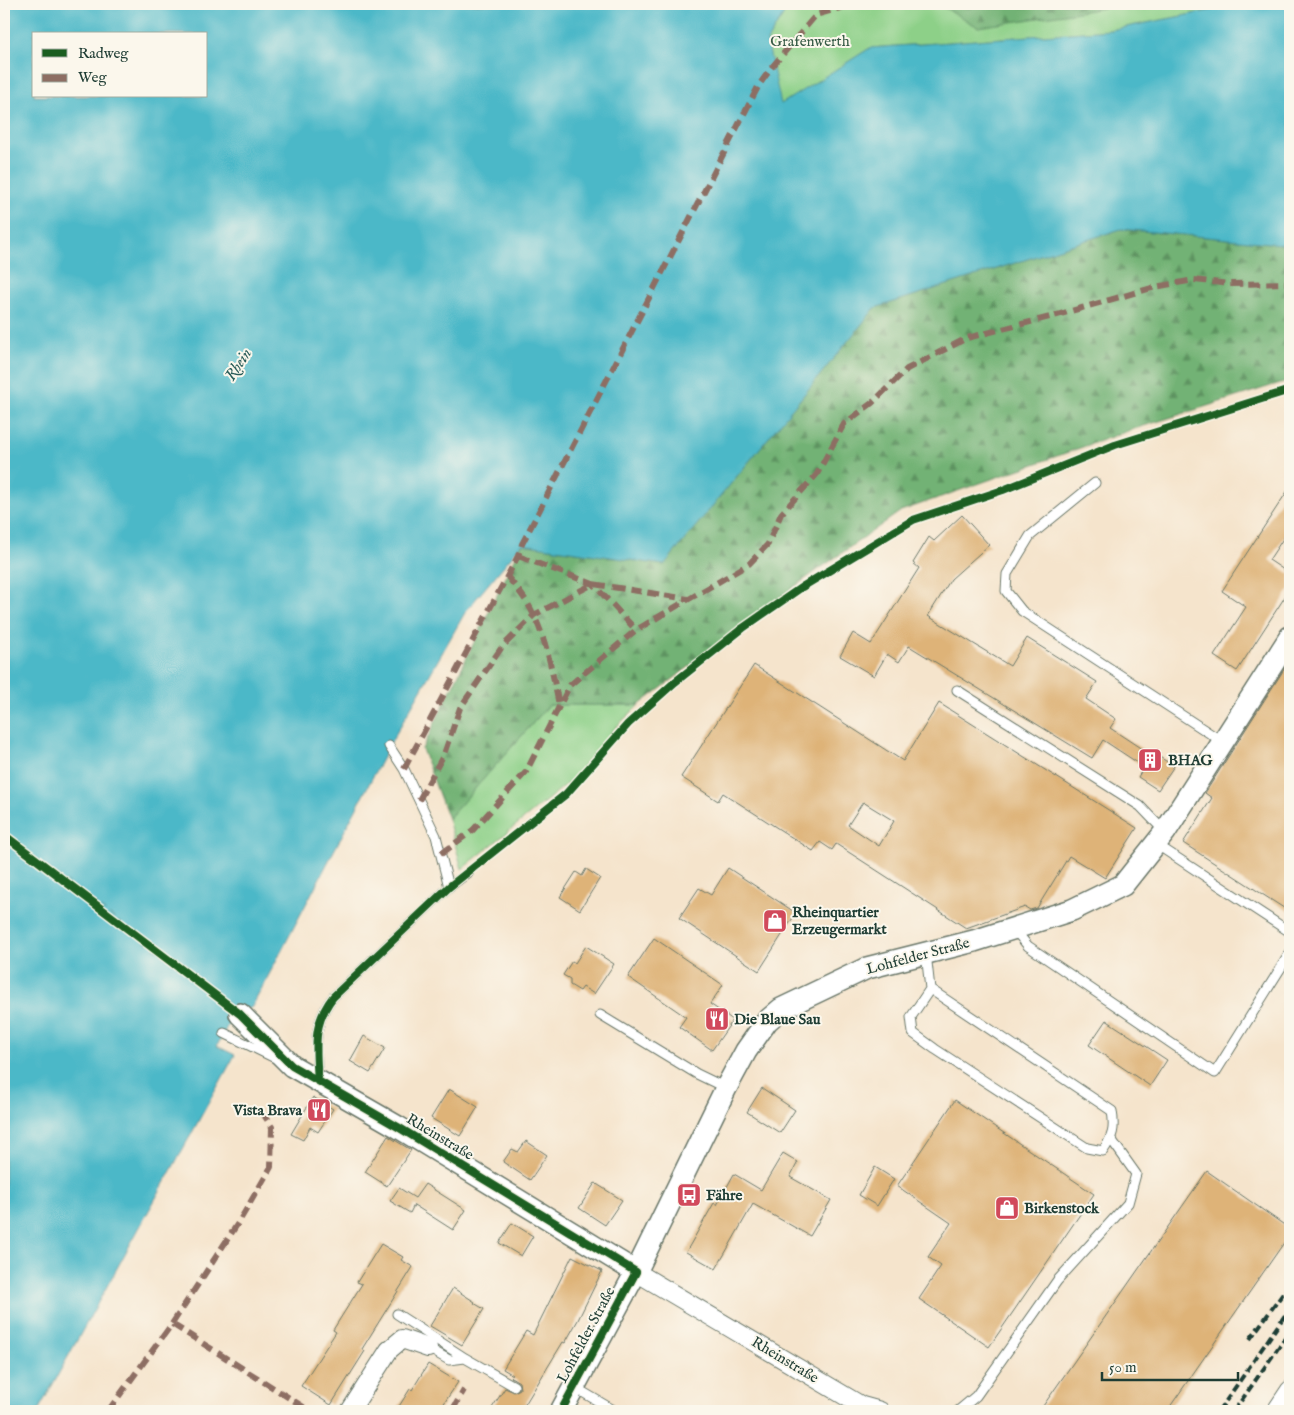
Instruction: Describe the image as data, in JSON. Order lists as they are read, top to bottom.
{
  "streets": {
    "street": ["Lohfelder Straße", "Rheinstraße"]
  },
  "crossings": [
    ["Lohfelder Straße", "Rheinstraße"]
  ],
  "water": ["Rhein"],
  "parks": ["Grafenwerth"],
  "places": {
    "building": ["BHAG"],
    "shop": ["Rheinquartier Erzeugermarkt", "Birkenstock"],
    "restaurant": ["Die Blaue Sau", "Vista Brava"],
    "bus stop": ["Fähre"]
  },
  "legend": ["Radweg", "Weg"],
  "scale_bar": "50 m"
}
